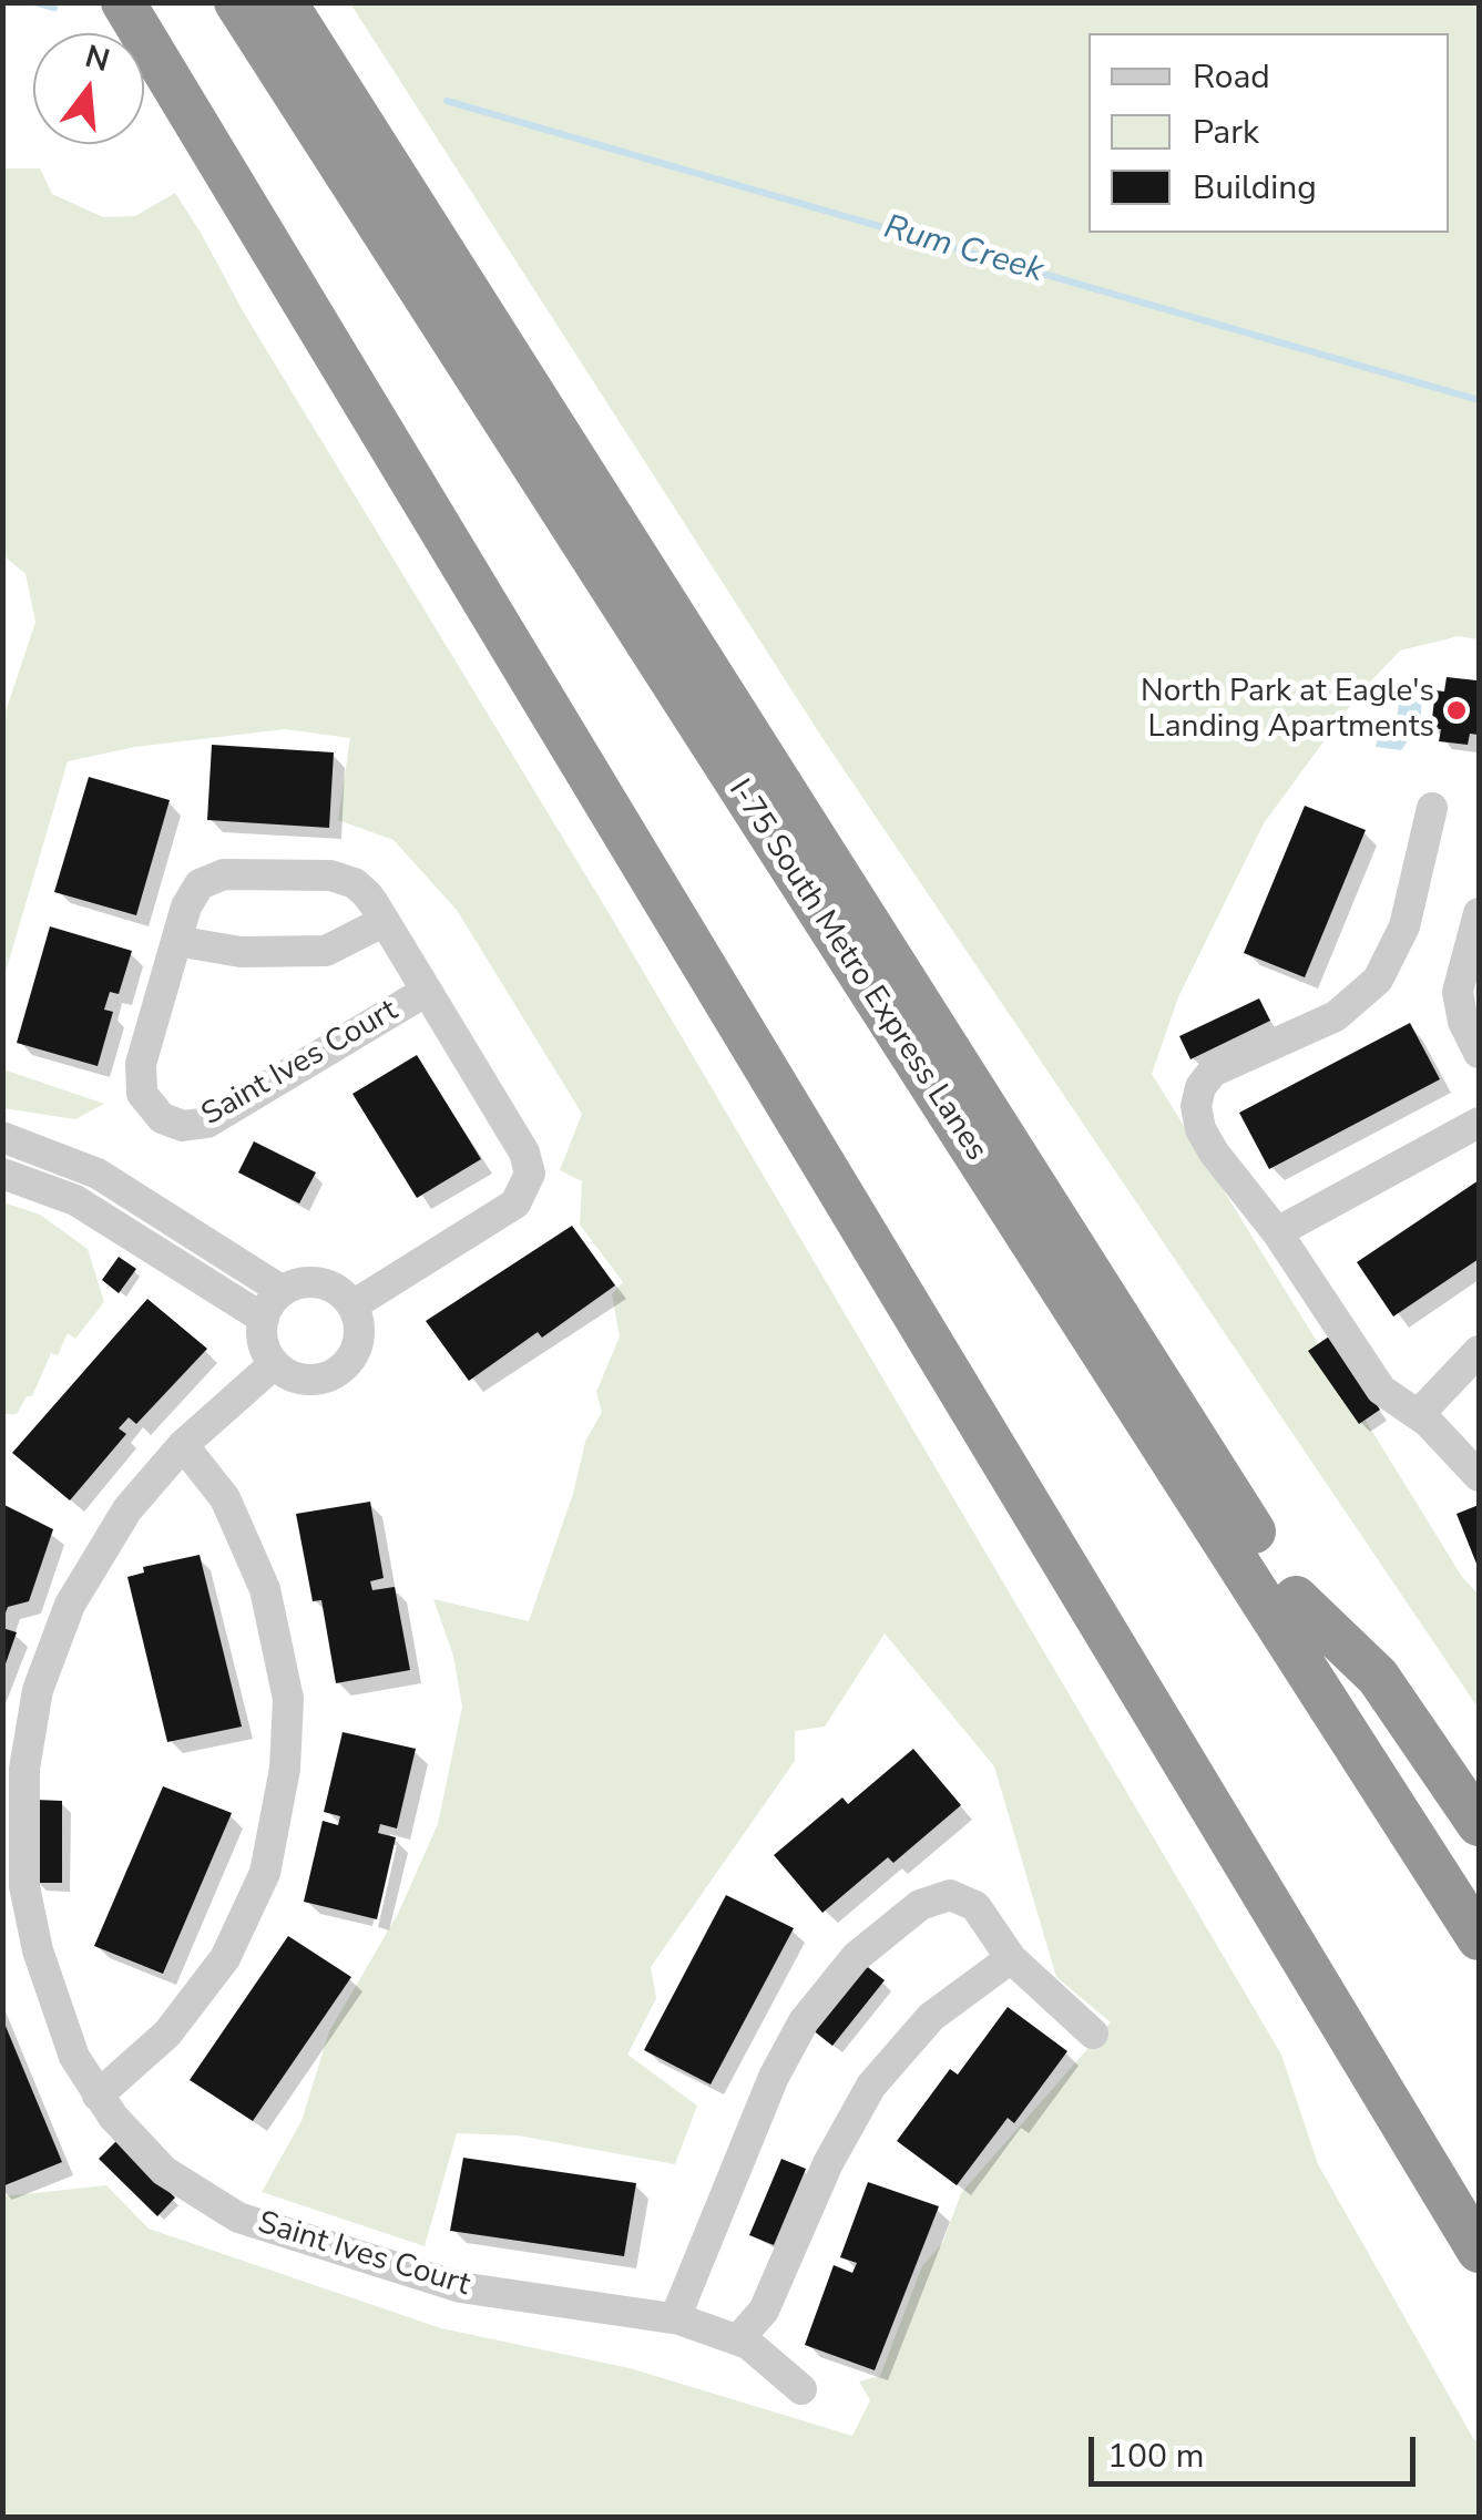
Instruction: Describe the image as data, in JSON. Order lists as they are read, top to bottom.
{
  "streets": {
    "highway": ["I-75 South Metro Express Lanes"],
    "street": ["Saint Ives Court"]
  },
  "water": ["Rum Creek"],
  "places": ["North Park at Eagle's Landing Apartments"],
  "legend": ["Road", "Park", "Building"],
  "scale_bar": "100 m",
  "north": "top"
}
